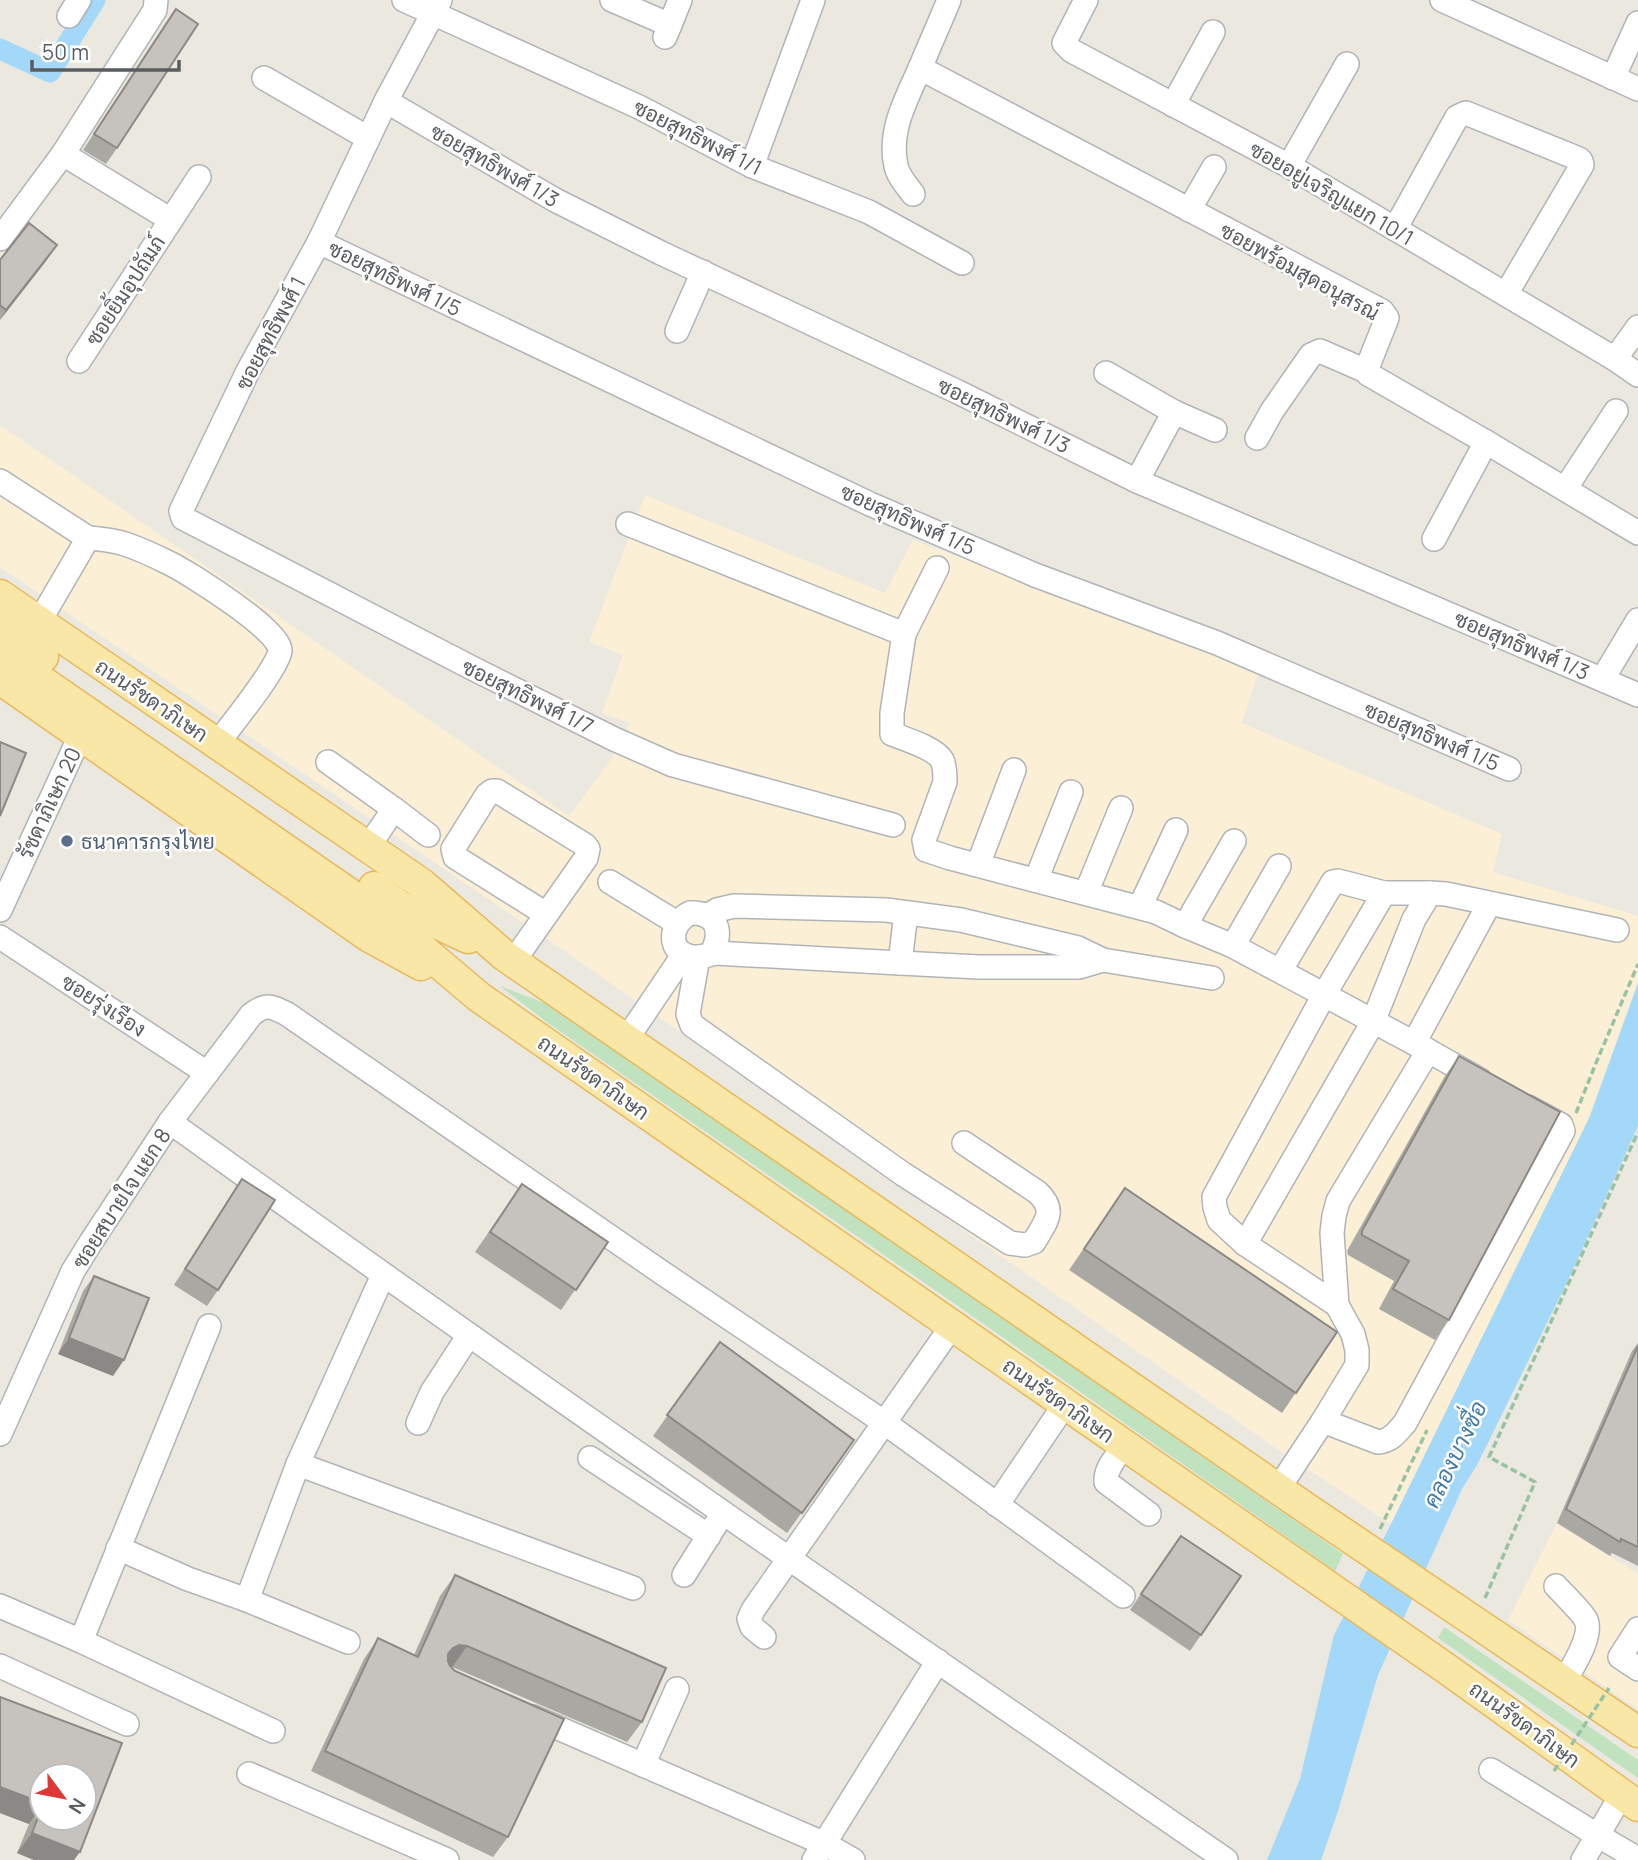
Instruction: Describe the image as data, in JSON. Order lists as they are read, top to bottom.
{
  "streets": {
    "main road": ["ถนนรัชดาภิเษก"],
    "street": [
      "ซอยสุทธิพงศ์ 1/1",
      "ซอยสุทธิพงศ์ 1/3",
      "ซอยอยู่เจริญแยก 10/1",
      "ซอยพร้อมสุดอนุสรณ์",
      "ซอยสุทธิพงศ์ 1/5",
      "ซอยยิ้มอุปถัมภ์",
      "ซอยสุทธิพงศ์ 1",
      "ซอยสุทธิพงศ์ 1/7",
      "รัชดาภิเษก 20",
      "ซอยรุ่งเรือง",
      "ซอยสบายใจ แยก 8"
    ]
  },
  "crossings": [
    ["ซอยสุทธิพงศ์ 1/1", "ซอยสุทธิพงศ์ 1"],
    ["ซอยสุทธิพงศ์ 1/3", "ซอยสุทธิพงศ์ 1"],
    ["ซอยสุทธิพงศ์ 1/5", "ซอยสุทธิพงศ์ 1"],
    ["ซอยสุทธิพงศ์ 1", "ซอยสุทธิพงศ์ 1/7"],
    ["ถนนรัชดาภิเษก", "รัชดาภิเษก 20"],
    ["ซอยรุ่งเรือง", "ซอยสบายใจ แยก 8"]
  ],
  "water": ["คลองบางซื่อ"],
  "places": ["ธนาคารกรุงไทย"],
  "scale_bar": "50 m",
  "north": "bottom right"
}
